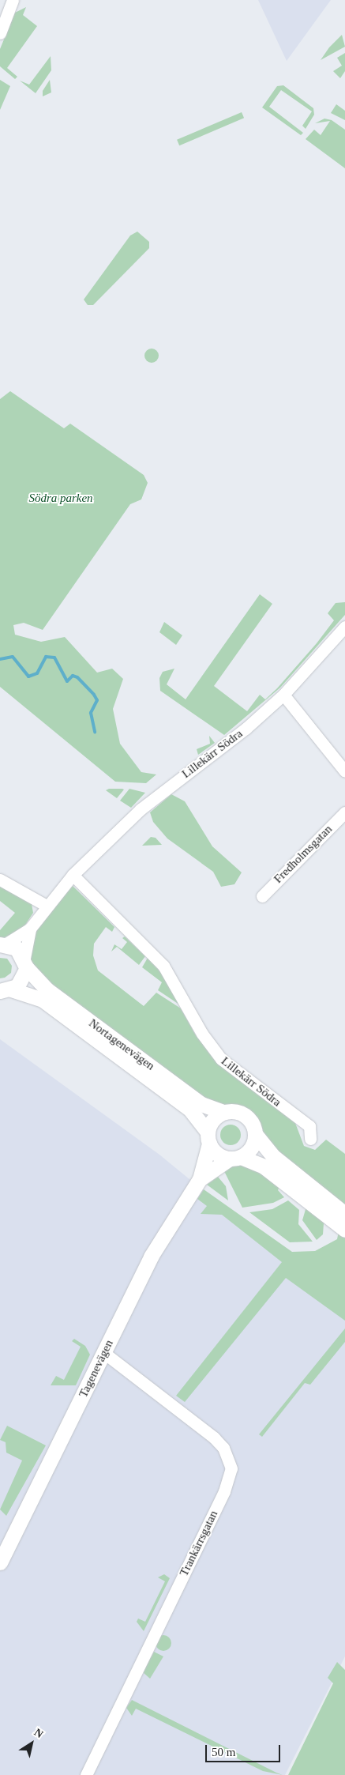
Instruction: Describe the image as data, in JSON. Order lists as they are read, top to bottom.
{
  "streets": {
    "street": [
      "Lillekärr Södra",
      "Fredholmsgatan",
      "Nortagenevägen",
      "Tagenevägen",
      "Trankärrsgatan"
    ]
  },
  "crossings": [
    ["Lillekärr Södra", "Nortagenevägen"],
    ["Nortagenevägen", "Tagenevägen"],
    ["Tagenevägen", "Trankärrsgatan"]
  ],
  "parks": ["Södra parken"],
  "scale_bar": "50 m",
  "north": "top right"
}
